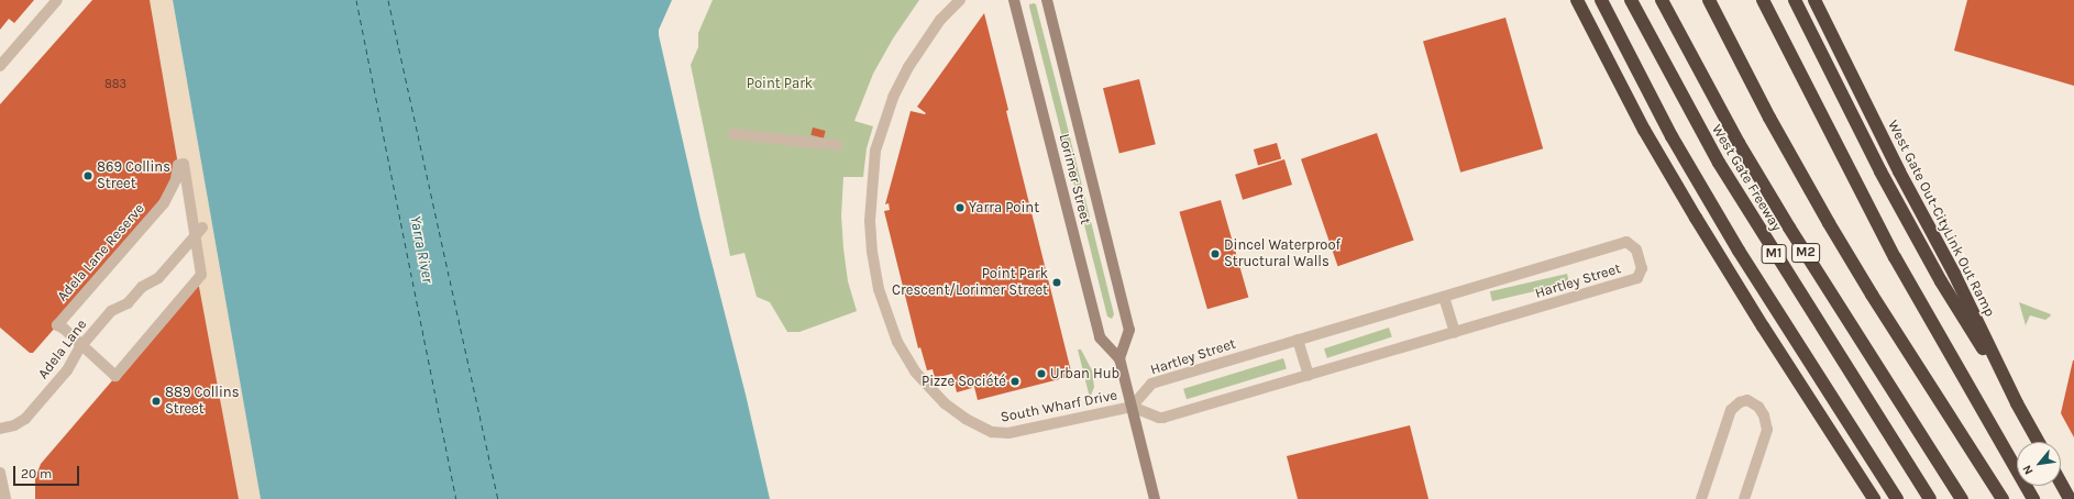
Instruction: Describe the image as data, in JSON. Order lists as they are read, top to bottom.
{
  "streets": {
    "highway": [
      "West Gate Freeway",
      "West Gate Out-CityLink Out Ramp",
      "M2",
      "M1"
    ],
    "main road": ["Lorimer Street"],
    "street": [
      "Adela Lane Reserve",
      "Hartley Street",
      "Adela Lane",
      "South Wharf Drive"
    ]
  },
  "crossings": [
    ["Lorimer Street", "Hartley Street"],
    ["Lorimer Street", "South Wharf Drive"],
    ["Adela Lane Reserve", "Adela Lane"],
    ["Hartley Street", "South Wharf Drive"]
  ],
  "water": ["Yarra River"],
  "parks": ["Point Park"],
  "places": [
    "869 Collins Street",
    "Yarra Point",
    "Dincel Waterproof Structural Walls",
    "Point Park Crescent/Lorimer Street",
    "Urban Hub",
    "Pizze Société",
    "889 Collins Street"
  ],
  "house_numbers": ["883"],
  "scale_bar": "20 m",
  "north": "bottom left"
}
